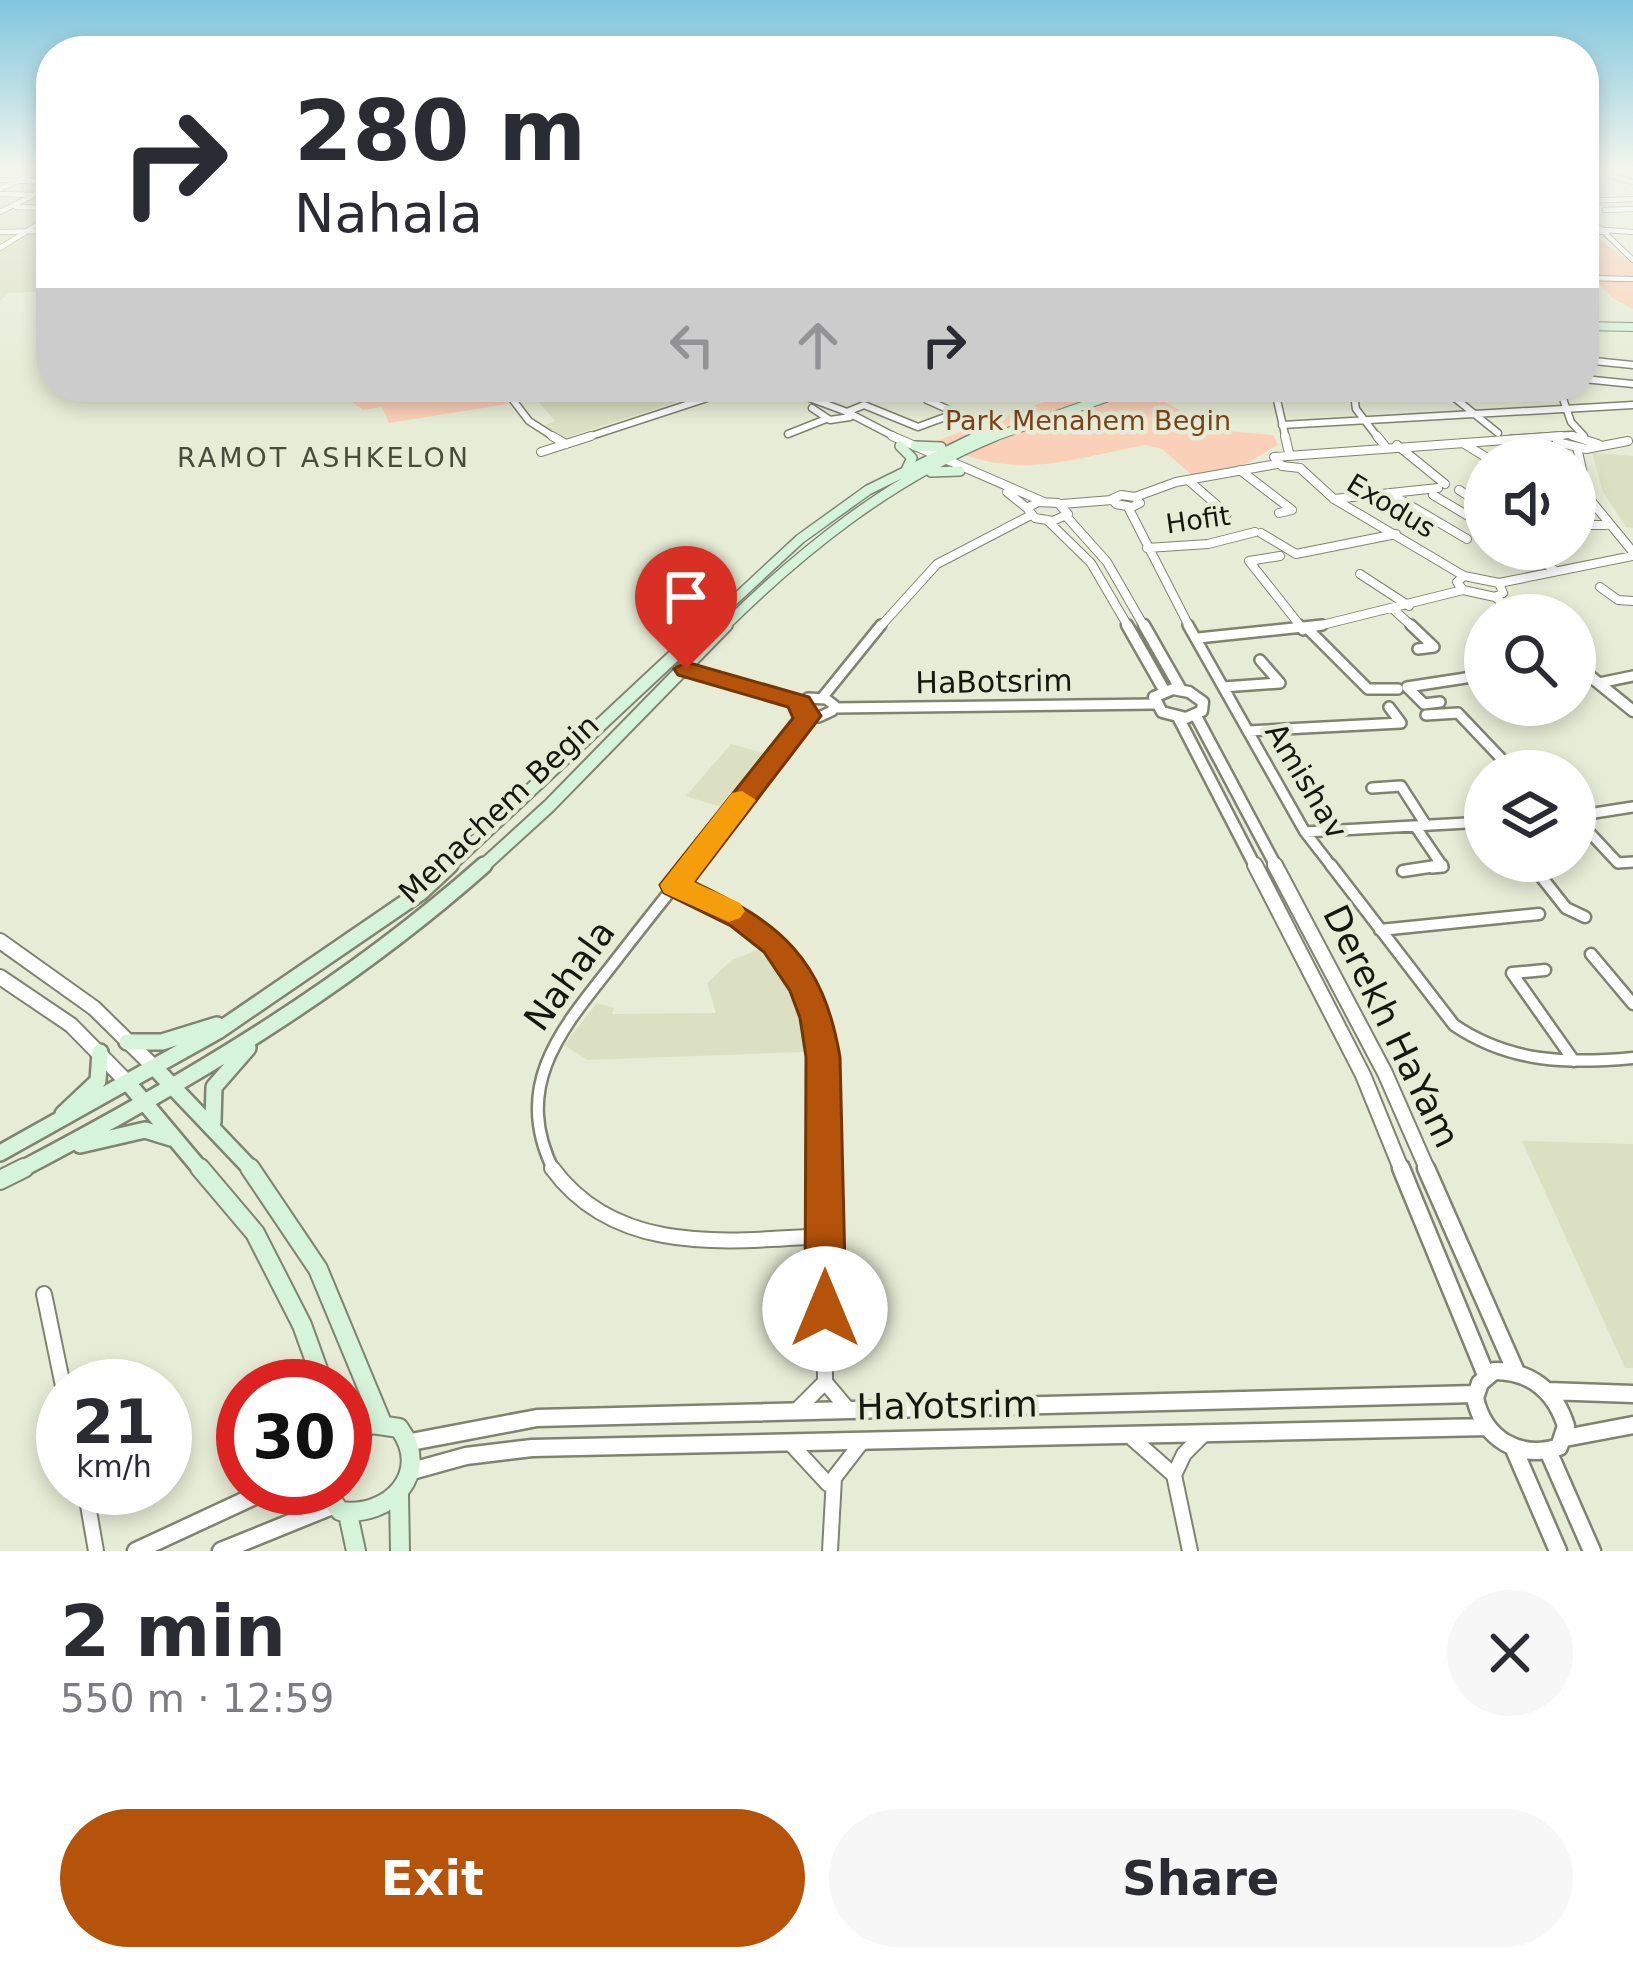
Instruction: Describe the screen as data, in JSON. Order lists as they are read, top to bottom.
{
  "streets": {
    "main road": ["Menachem Begin"],
    "street": [
      "Exodus",
      "Hofit",
      "HaBotsrim",
      "Amishav",
      "Nahala",
      "Derekh HaYam",
      "HaYotsrim"
    ]
  },
  "crossings": [
    ["Exodus", "Hofit"],
    ["Hofit", "Amishav"],
    ["HaBotsrim", "Nahala"],
    ["Derekh HaYam", "HaYotsrim"]
  ],
  "districts": ["RAMOT ASHKELON"],
  "parks": ["Park Menahem Begin"],
  "page": {
    "turn": ["280 m", "Nahala"],
    "speed": "21 km/h",
    "limit": "30",
    "heading": ["2 min", "550 m · 12:59"],
    "buttons": ["Exit", "Share"]
  }
}
